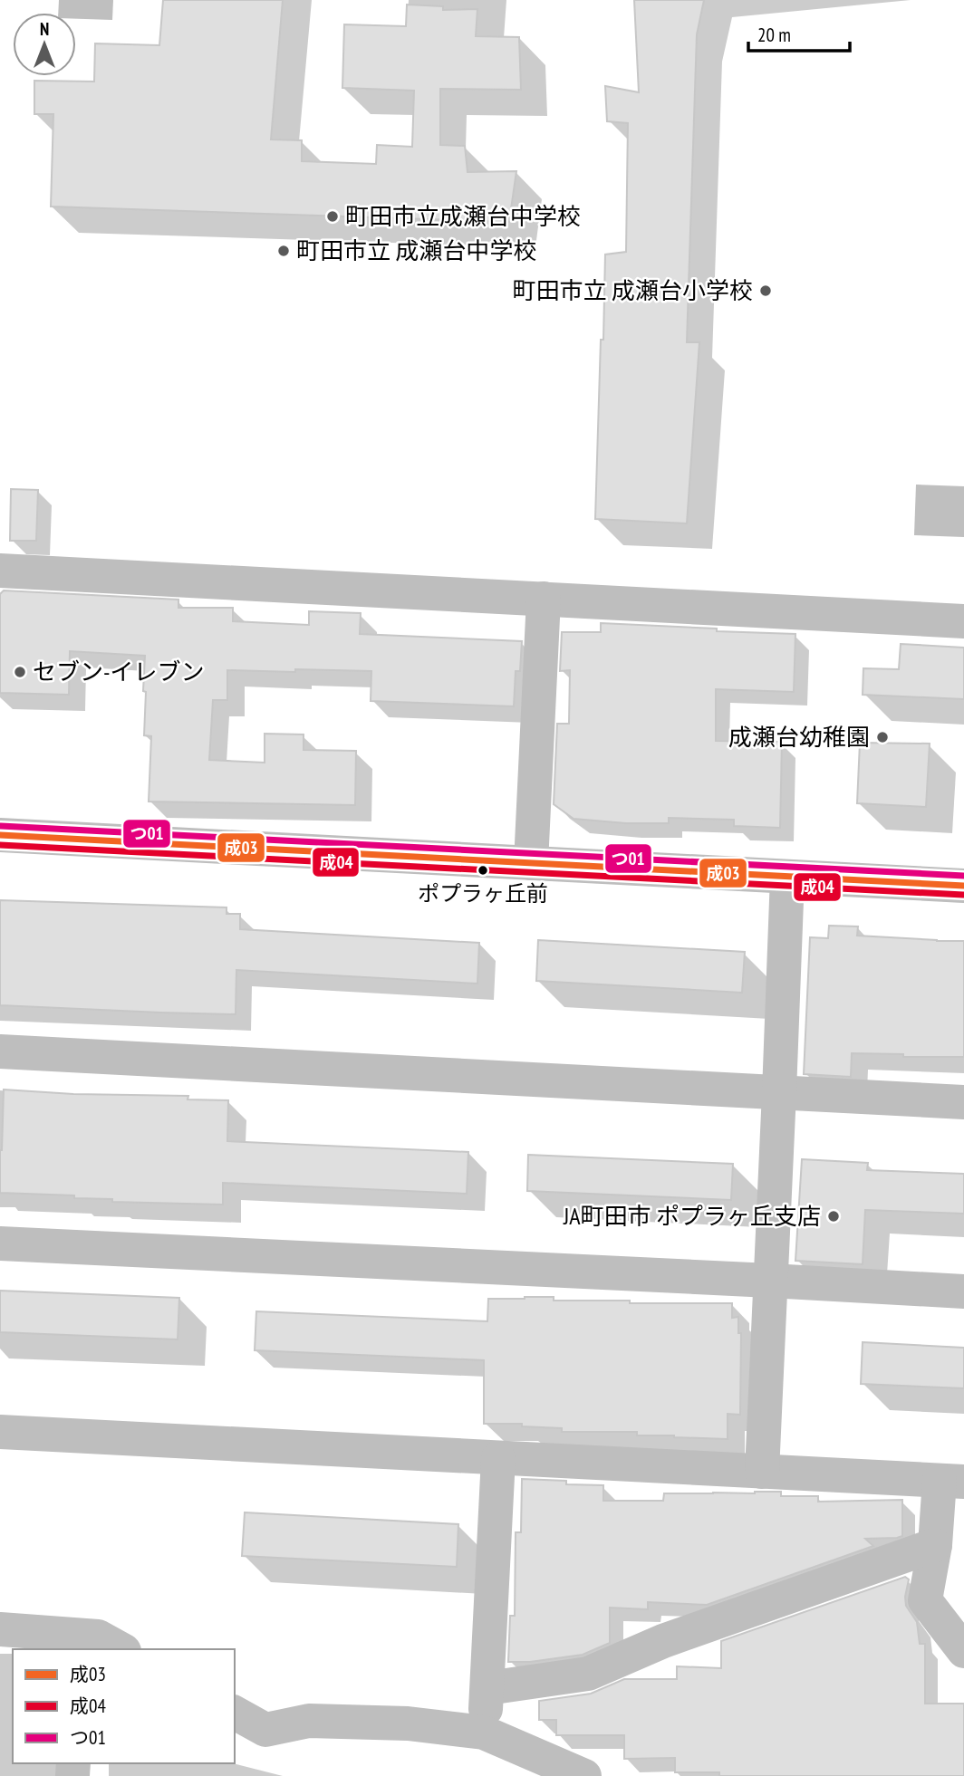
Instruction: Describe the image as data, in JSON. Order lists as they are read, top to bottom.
{
  "places": [
    "町田市立成瀬台中学校",
    "町田市立 成瀬台中学校",
    "町田市立 成瀬台小学校",
    "セブン-イレブン",
    "成瀬台幼稚園",
    "ポプラヶ丘前",
    "JA町田市 ポプラヶ丘支店"
  ],
  "lines": ["transit line つ01", "transit line 成03", "transit line 成04"],
  "legend": ["成03", "成04", "つ01"],
  "scale_bar": "20 m",
  "north": "top"
}
